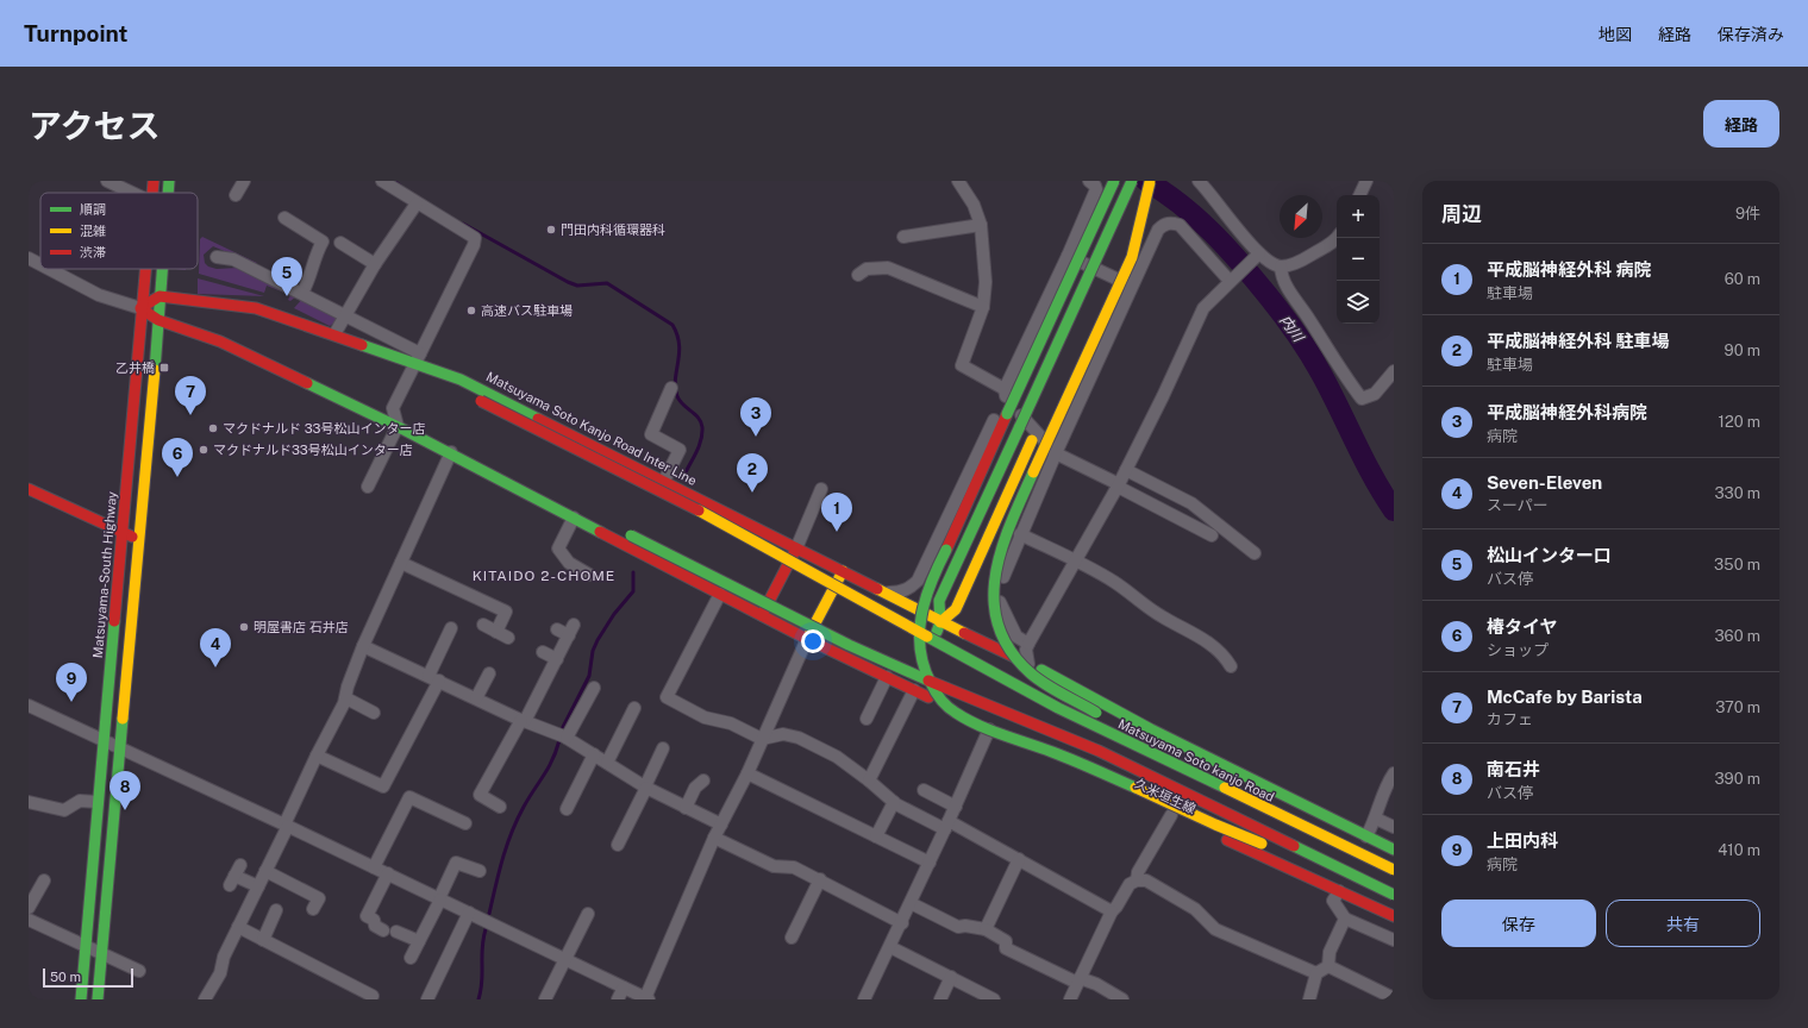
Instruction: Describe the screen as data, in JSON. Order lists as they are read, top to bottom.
{
  "streets": {
    "main road": [
      "Matsuyama Soto Kanjo Road Inter Line",
      "Matsuyama-South Highway",
      "Matsuyama Soto kanjo Road",
      "久米垣生線"
    ]
  },
  "crossings": [
    ["Matsuyama Soto Kanjo Road Inter Line", "Matsuyama Soto kanjo Road"]
  ],
  "districts": ["KITAIDO 2-CHOME"],
  "water": ["内川"],
  "places": {
    "other": [
      "門田内科循環器科",
      "高速バス駐車場",
      "マクドナルド 33号松山インター店",
      "マクドナルド33号松山インター店",
      "明屋書店 石井店"
    ],
    "transit": ["乙井橋"]
  },
  "legend": ["順調", "混雑", "渋滞"],
  "scale_bar": "50 m",
  "north": "bottom left",
  "page": {
    "header": "Turnpoint",
    "nav": ["地図", "経路", "保存済み"],
    "title": "アクセス",
    "buttons": [
      "経路",
      ["保存", "共有"]
    ],
    "heading": ["周辺", "9件"],
    "map_buttons": ["+", "−"],
    "list": [
      {
        "mark": "1",
        "name": "平成脳神経外科 病院",
        "note": "駐車場",
        "value": "60 m"
      },
      {
        "mark": "2",
        "name": "平成脳神経外科 駐車場",
        "note": "駐車場",
        "value": "90 m"
      },
      {
        "mark": "3",
        "name": "平成脳神経外科病院",
        "note": "病院",
        "value": "120 m"
      },
      {
        "mark": "4",
        "name": "Seven-Eleven",
        "note": "スーパー",
        "value": "330 m"
      },
      {
        "mark": "5",
        "name": "松山インター口",
        "note": "バス停",
        "value": "350 m"
      },
      {
        "mark": "6",
        "name": "椿タイヤ",
        "note": "ショップ",
        "value": "360 m"
      },
      {
        "mark": "7",
        "name": "McCafe by Barista",
        "note": "カフェ",
        "value": "370 m"
      },
      {
        "mark": "8",
        "name": "南石井",
        "note": "バス停",
        "value": "390 m"
      },
      {
        "mark": "9",
        "name": "上田内科",
        "note": "病院",
        "value": "410 m"
      }
    ],
    "pins": [
      "5",
      "7",
      "3",
      "6",
      "2",
      "1",
      "4",
      "9",
      "8"
    ],
    "scale": "50 m"
  }
}
